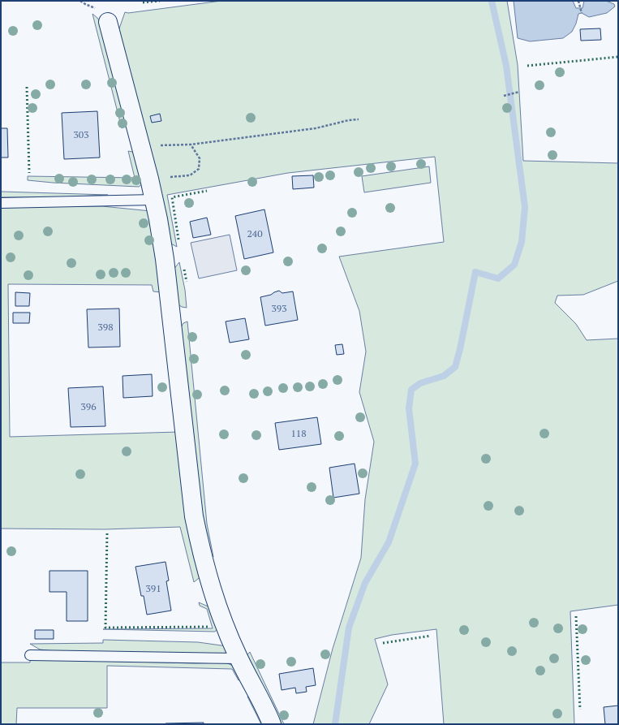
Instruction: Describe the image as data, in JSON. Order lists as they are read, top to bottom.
{
  "house_numbers": [
    "303",
    "240",
    "393",
    "398",
    "396",
    "118",
    "391"
  ]
}
